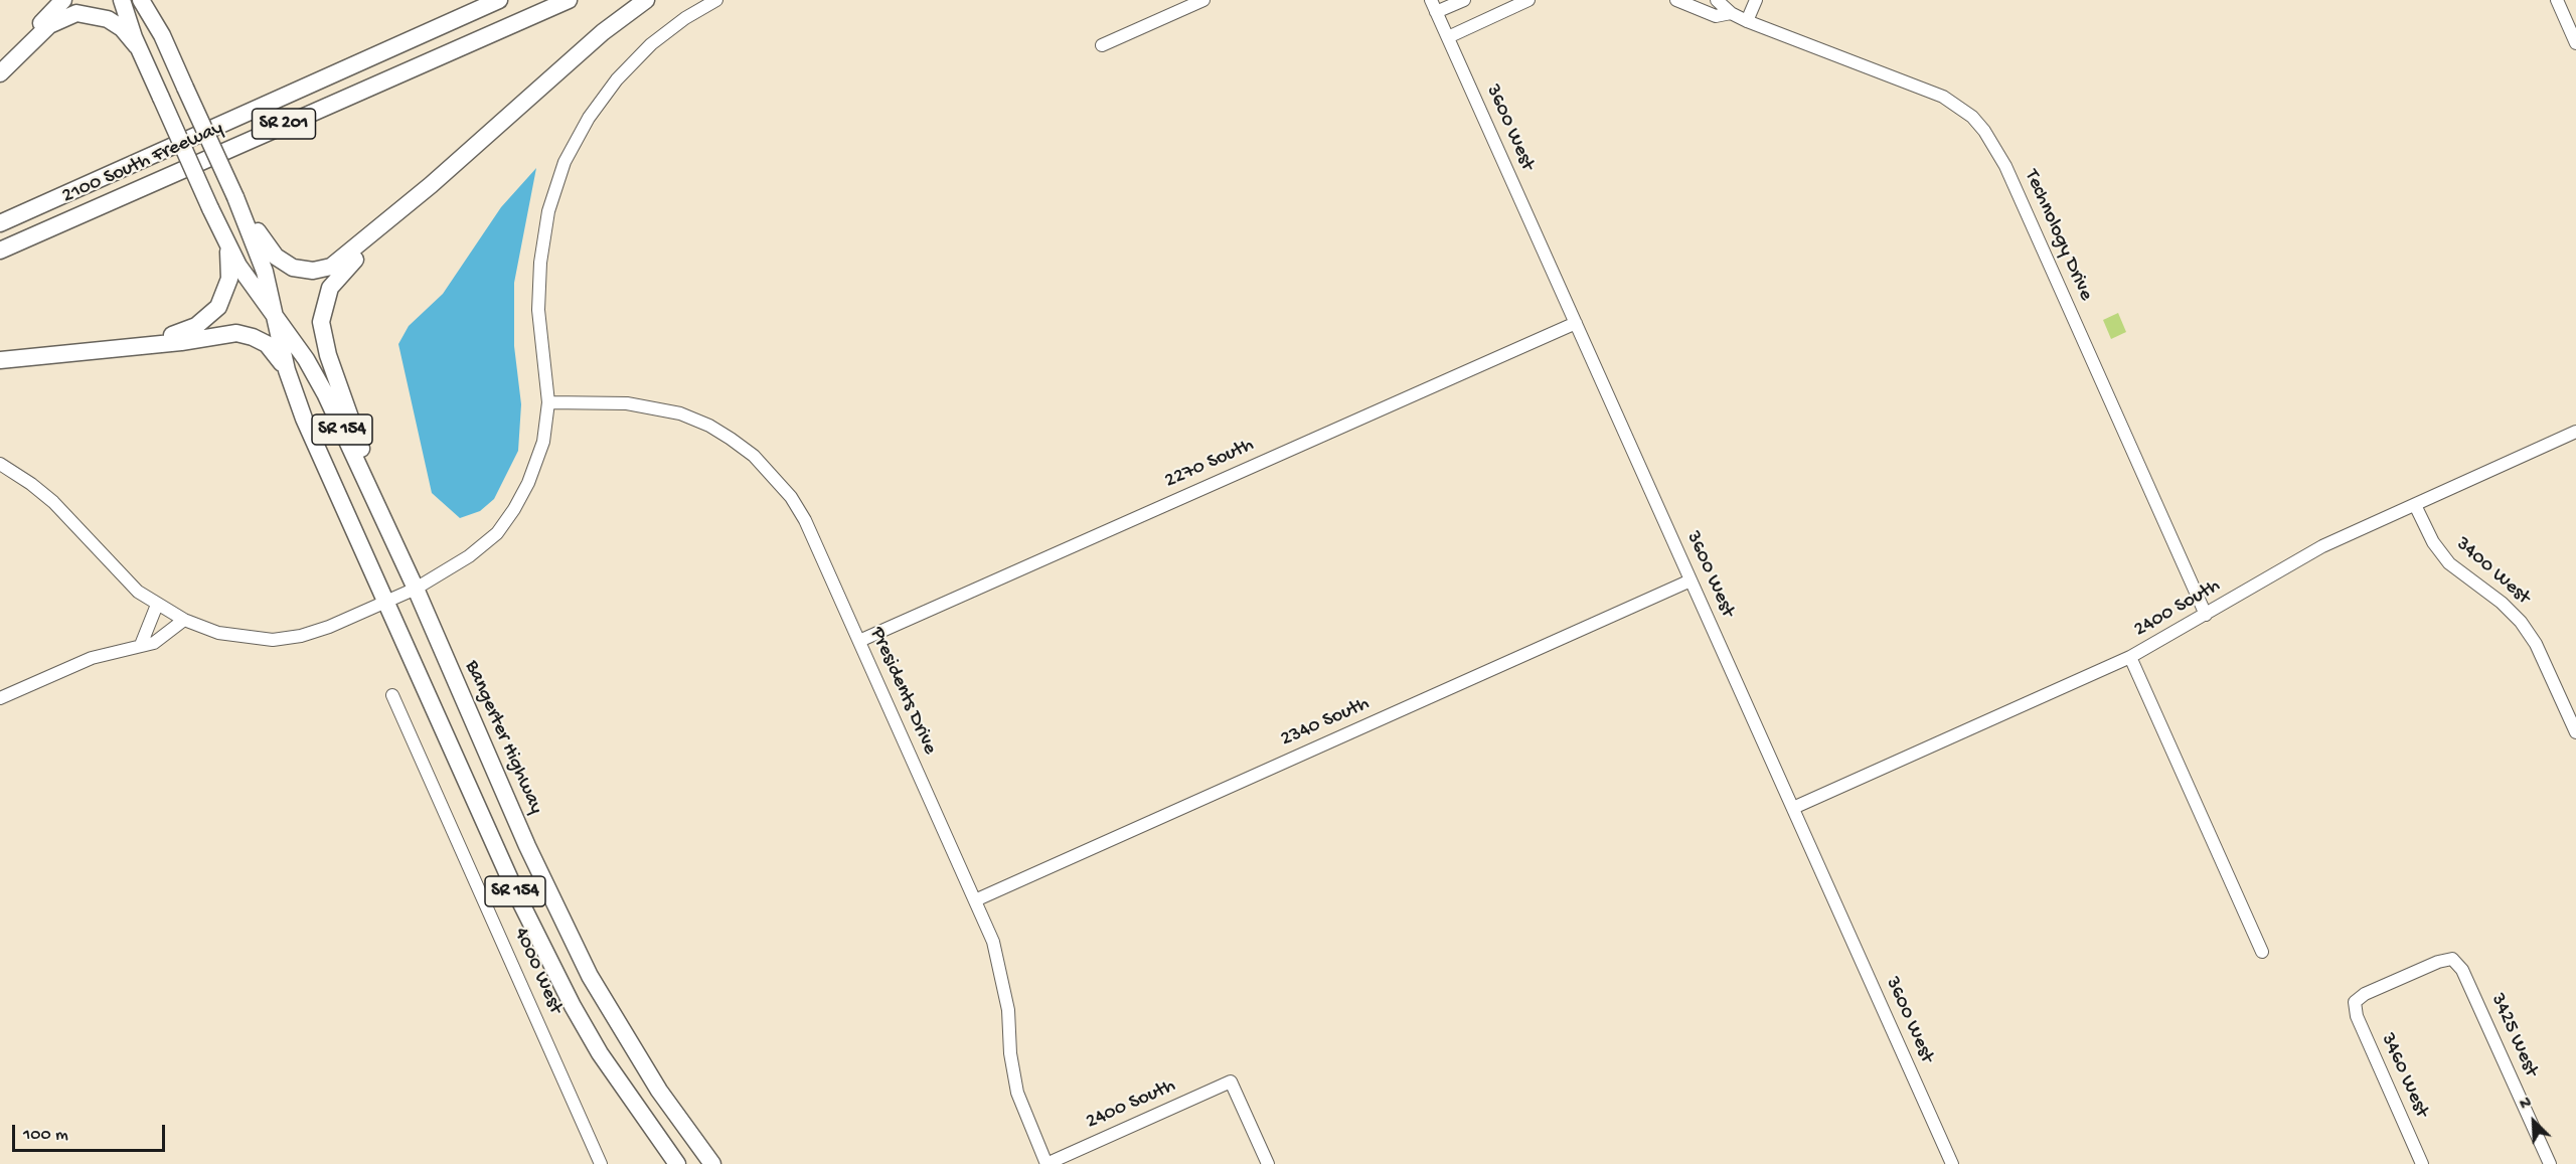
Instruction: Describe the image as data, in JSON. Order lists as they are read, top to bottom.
{
  "streets": {
    "highway": [
      "SR 201",
      "2100 South Freeway",
      "SR 154",
      "Bangerter Highway"
    ],
    "street": [
      "3600 West",
      "Technology Drive",
      "2270 South",
      "3400 West",
      "2400 South",
      "Presidents Drive",
      "2340 South",
      "4000 West",
      "3425 West",
      "3460 West"
    ]
  },
  "crossings": [
    ["3600 West", "2270 South"],
    ["3600 West", "2400 South"],
    ["3600 West", "2340 South"],
    ["Technology Drive", "2400 South"],
    ["2270 South", "Presidents Drive"],
    ["3400 West", "2400 South"],
    ["2400 South", "Presidents Drive"],
    ["Presidents Drive", "2340 South"],
    ["3425 West", "3460 West"]
  ],
  "scale_bar": "100 m",
  "north": "top left"
}
